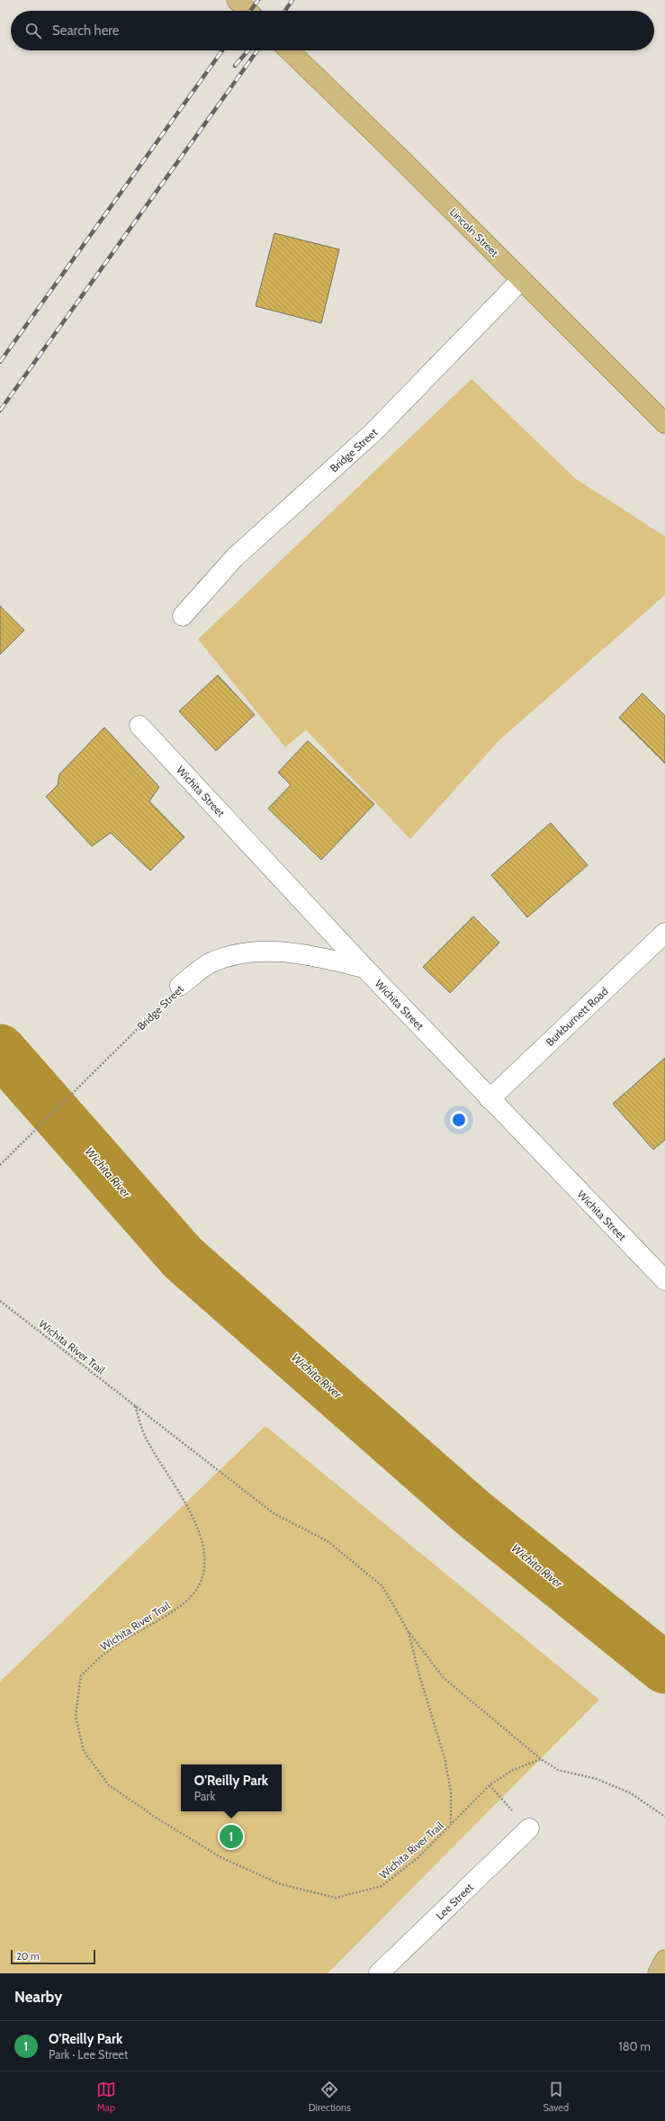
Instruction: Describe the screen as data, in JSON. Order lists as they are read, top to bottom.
{
  "streets": {
    "main road": ["Lincoln Street"],
    "street": [
      "Bridge Street",
      "Wichita Street",
      "Burkburnett Road",
      "Lee Street"
    ],
    "path": ["Wichita River Trail"]
  },
  "crossings": [
    ["Lincoln Street", "Bridge Street"],
    ["Bridge Street", "Wichita Street"],
    ["Wichita Street", "Burkburnett Road"]
  ],
  "water": ["Wichita River"],
  "scale_bar": "20 m",
  "page": {
    "search": "Search here",
    "popup": ["O'Reilly Park", "Park"],
    "pins": "1",
    "scale": "20 m",
    "heading": "Nearby",
    "list": [
      {
        "mark": "1",
        "name": "O'Reilly Park",
        "note": "Park · Lee Street",
        "value": "180 m"
      }
    ],
    "nav": ["Map", "Directions", "Saved"]
  }
}
